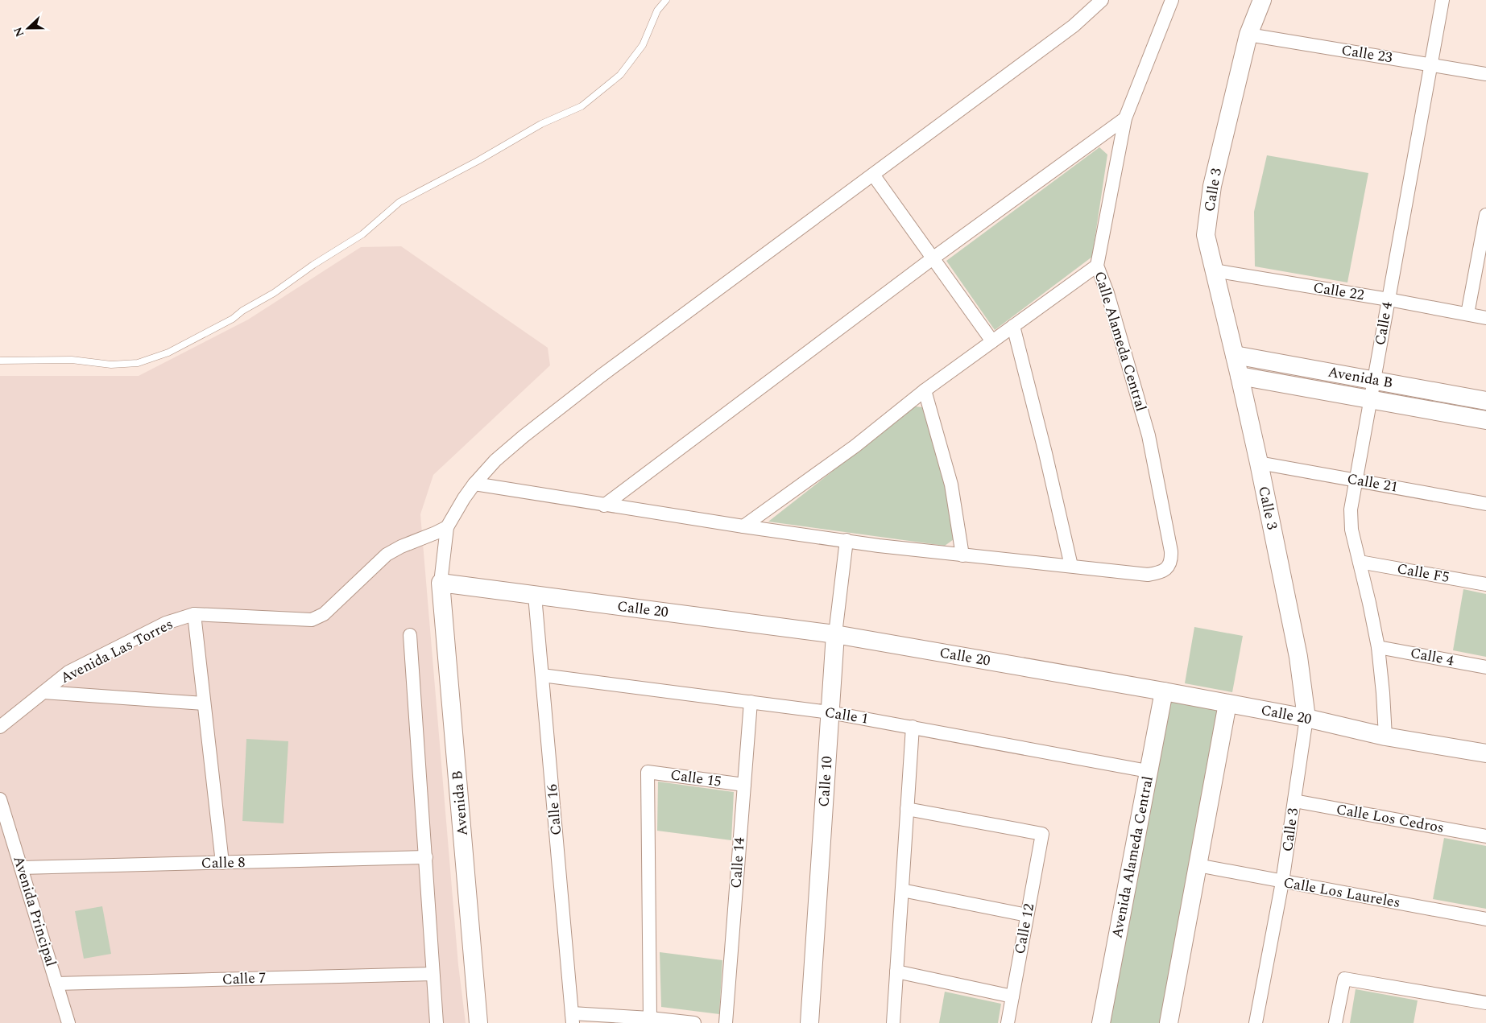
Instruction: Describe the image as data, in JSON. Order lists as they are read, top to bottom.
{
  "streets": {
    "street": [
      "Calle 23",
      "Calle 3",
      "Calle 22",
      "Calle 4",
      "Calle Alameda Central",
      "Avenida B",
      "Calle 21",
      "Calle F5",
      "Calle 20",
      "Avenida Las Torres",
      "Calle 1",
      "Calle 15",
      "Calle 10",
      "Calle 16",
      "Calle Los Cedros",
      "Avenida Alameda Central",
      "Calle 8",
      "Calle 14",
      "Calle Los Laureles",
      "Avenida Principal",
      "Calle 12",
      "Calle 7"
    ]
  },
  "crossings": [
    ["Calle 23", "Calle 3"],
    ["Calle 23", "Calle 4"],
    ["Calle 3", "Calle 22"],
    ["Calle 3", "Avenida B"],
    ["Calle 3", "Calle 21"],
    ["Calle 3", "Calle 20"],
    ["Calle 3", "Calle Los Cedros"],
    ["Calle 3", "Calle Los Laureles"],
    ["Calle 22", "Calle 4"],
    ["Calle 4", "Avenida B"],
    ["Calle 4", "Calle 21"],
    ["Calle 4", "Calle F5"],
    ["Calle 4", "Calle 20"],
    ["Avenida B", "Calle 20"],
    ["Calle 20", "Calle 10"],
    ["Calle 20", "Calle 16"],
    ["Calle 20", "Avenida Alameda Central"],
    ["Calle 1", "Calle 10"],
    ["Calle 1", "Calle 16"],
    ["Calle 1", "Avenida Alameda Central"],
    ["Calle 1", "Calle 14"],
    ["Calle 15", "Calle 14"],
    ["Calle 8", "Avenida Principal"],
    ["Avenida Principal", "Calle 7"]
  ],
  "north": "left"
}
